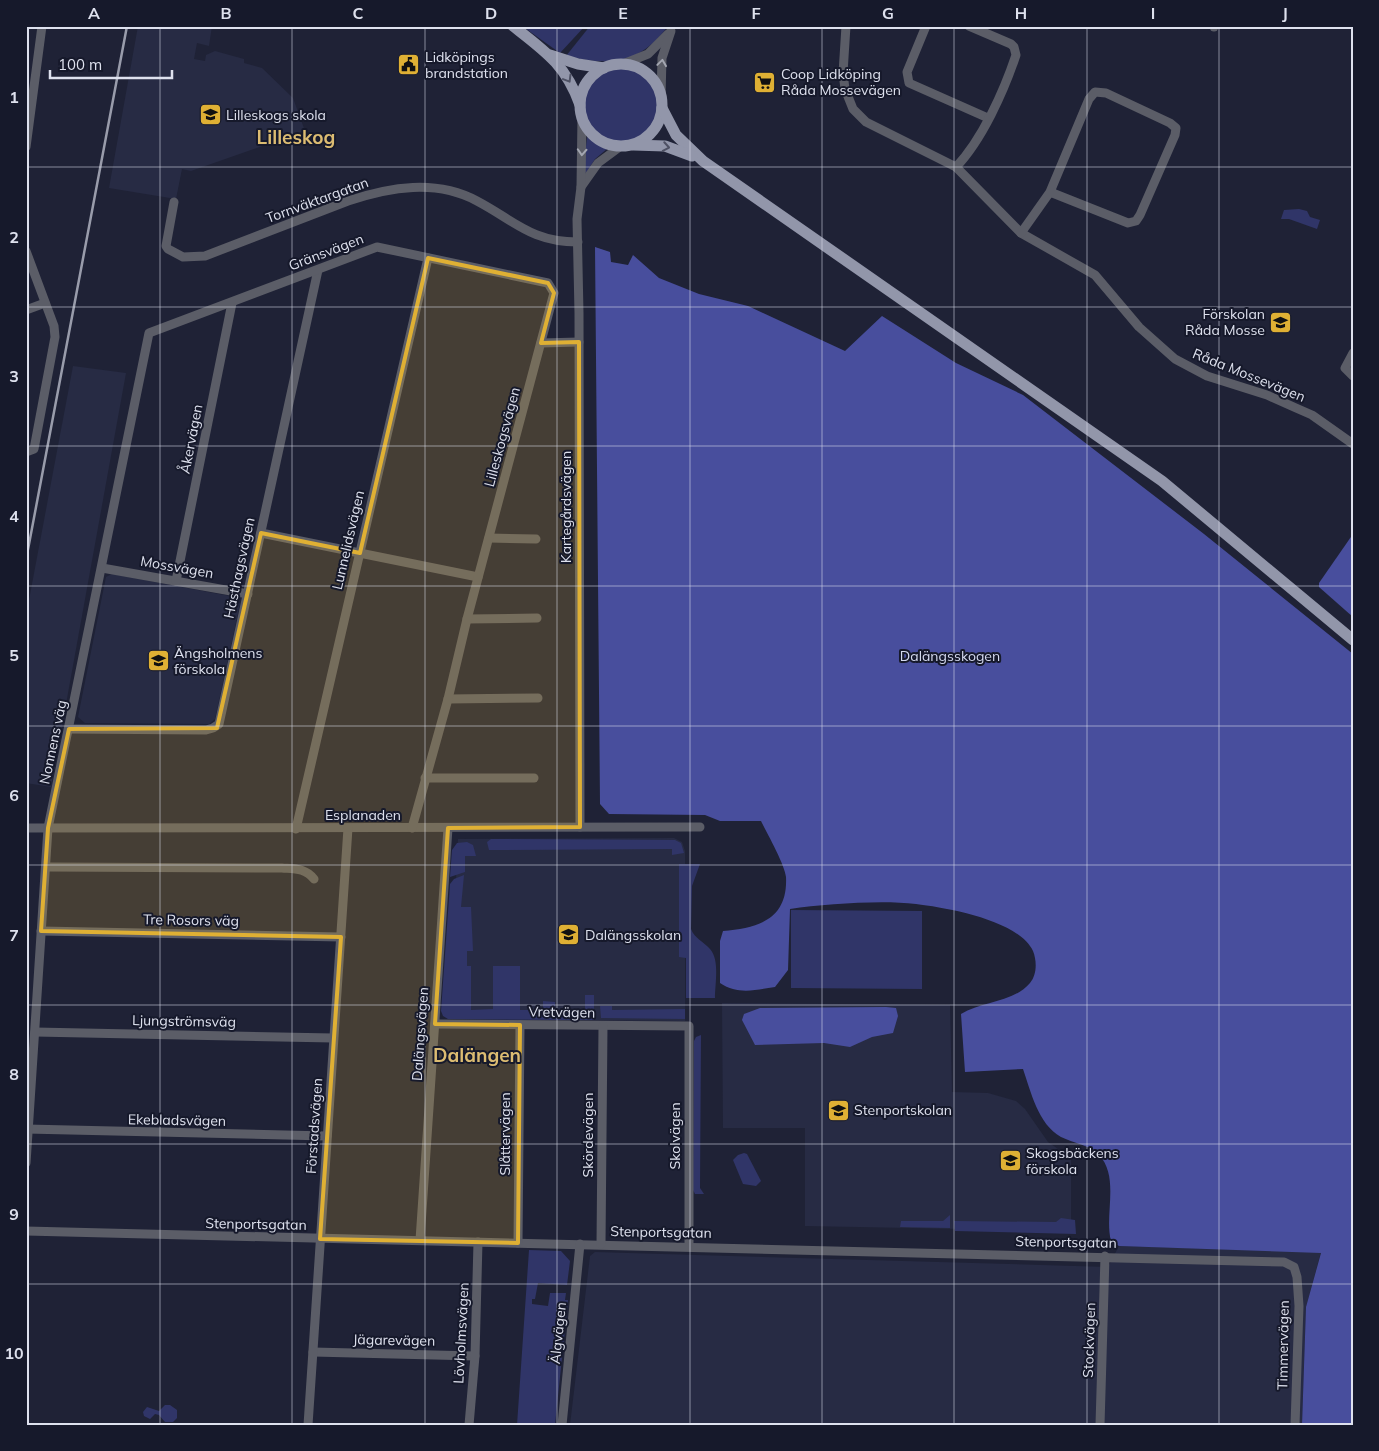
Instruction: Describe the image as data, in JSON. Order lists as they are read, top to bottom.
{
  "streets": {
    "street": [
      "Tornväktargatan",
      "Gränsvägen",
      "Råda Mossevägen",
      "Lilleskogsvägen",
      "Åkervägen",
      "Kartegårdsvägen",
      "Lunnelidsvägen",
      "Mossvägen",
      "Hästhagsvägen",
      "Nonnens väg",
      "Esplanaden",
      "Tre Rosors väg",
      "Vretvägen",
      "Ljungströmsväg",
      "Dalängsvägen",
      "Ekebladsvägen",
      "Förstadsvägen",
      "Slåttervägen",
      "Skördevägen",
      "Skolvägen",
      "Stenportsgatan",
      "Lövholmsvägen",
      "Älgvägen",
      "Jägarevägen",
      "Stockvägen",
      "Timmervägen"
    ]
  },
  "crossings": [
    ["Tornväktargatan", "Kartegårdsvägen"],
    ["Gränsvägen", "Lilleskogsvägen"],
    ["Gränsvägen", "Åkervägen"],
    ["Gränsvägen", "Lunnelidsvägen"],
    ["Gränsvägen", "Hästhagsvägen"],
    ["Gränsvägen", "Nonnens väg"],
    ["Lilleskogsvägen", "Esplanaden"],
    ["Åkervägen", "Mossvägen"],
    ["Kartegårdsvägen", "Esplanaden"],
    ["Lunnelidsvägen", "Esplanaden"],
    ["Mossvägen", "Hästhagsvägen"],
    ["Mossvägen", "Nonnens väg"],
    ["Hästhagsvägen", "Nonnens väg"],
    ["Nonnens väg", "Esplanaden"],
    ["Nonnens väg", "Tre Rosors väg"],
    ["Nonnens väg", "Ljungströmsväg"],
    ["Nonnens väg", "Ekebladsvägen"],
    ["Esplanaden", "Dalängsvägen"],
    ["Esplanaden", "Förstadsvägen"],
    ["Tre Rosors väg", "Förstadsvägen"],
    ["Vretvägen", "Dalängsvägen"],
    ["Vretvägen", "Slåttervägen"],
    ["Vretvägen", "Skördevägen"],
    ["Vretvägen", "Skolvägen"],
    ["Ljungströmsväg", "Förstadsvägen"],
    ["Dalängsvägen", "Stenportsgatan"],
    ["Ekebladsvägen", "Förstadsvägen"],
    ["Förstadsvägen", "Stenportsgatan"],
    ["Förstadsvägen", "Jägarevägen"],
    ["Slåttervägen", "Stenportsgatan"],
    ["Skördevägen", "Stenportsgatan"],
    ["Skolvägen", "Stenportsgatan"],
    ["Stenportsgatan", "Lövholmsvägen"],
    ["Stenportsgatan", "Älgvägen"],
    ["Stenportsgatan", "Stockvägen"],
    ["Stenportsgatan", "Timmervägen"],
    ["Lövholmsvägen", "Jägarevägen"]
  ],
  "districts": ["Lilleskog", "Dalängen"],
  "parks": ["Dalängsskogen"],
  "places": {
    "public building": ["Lidköpings brandstation"],
    "supermarket": ["Coop Lidköping Råda Mossevägen"],
    "school or university": [
      "Lilleskogs skola",
      "Förskolan Råda Mosse",
      "Ängsholmens förskola",
      "Dalängsskolan",
      "Stenportskolan",
      "Skogsbäckens förskola"
    ]
  },
  "scale_bar": "100 m",
  "grid": {
    "columns": [
      "A",
      "B",
      "C",
      "D",
      "E",
      "F",
      "G",
      "H",
      "I",
      "J"
    ],
    "rows": [
      "1",
      "2",
      "3",
      "4",
      "5",
      "6",
      "7",
      "8",
      "9",
      "10"
    ]
  }
}
